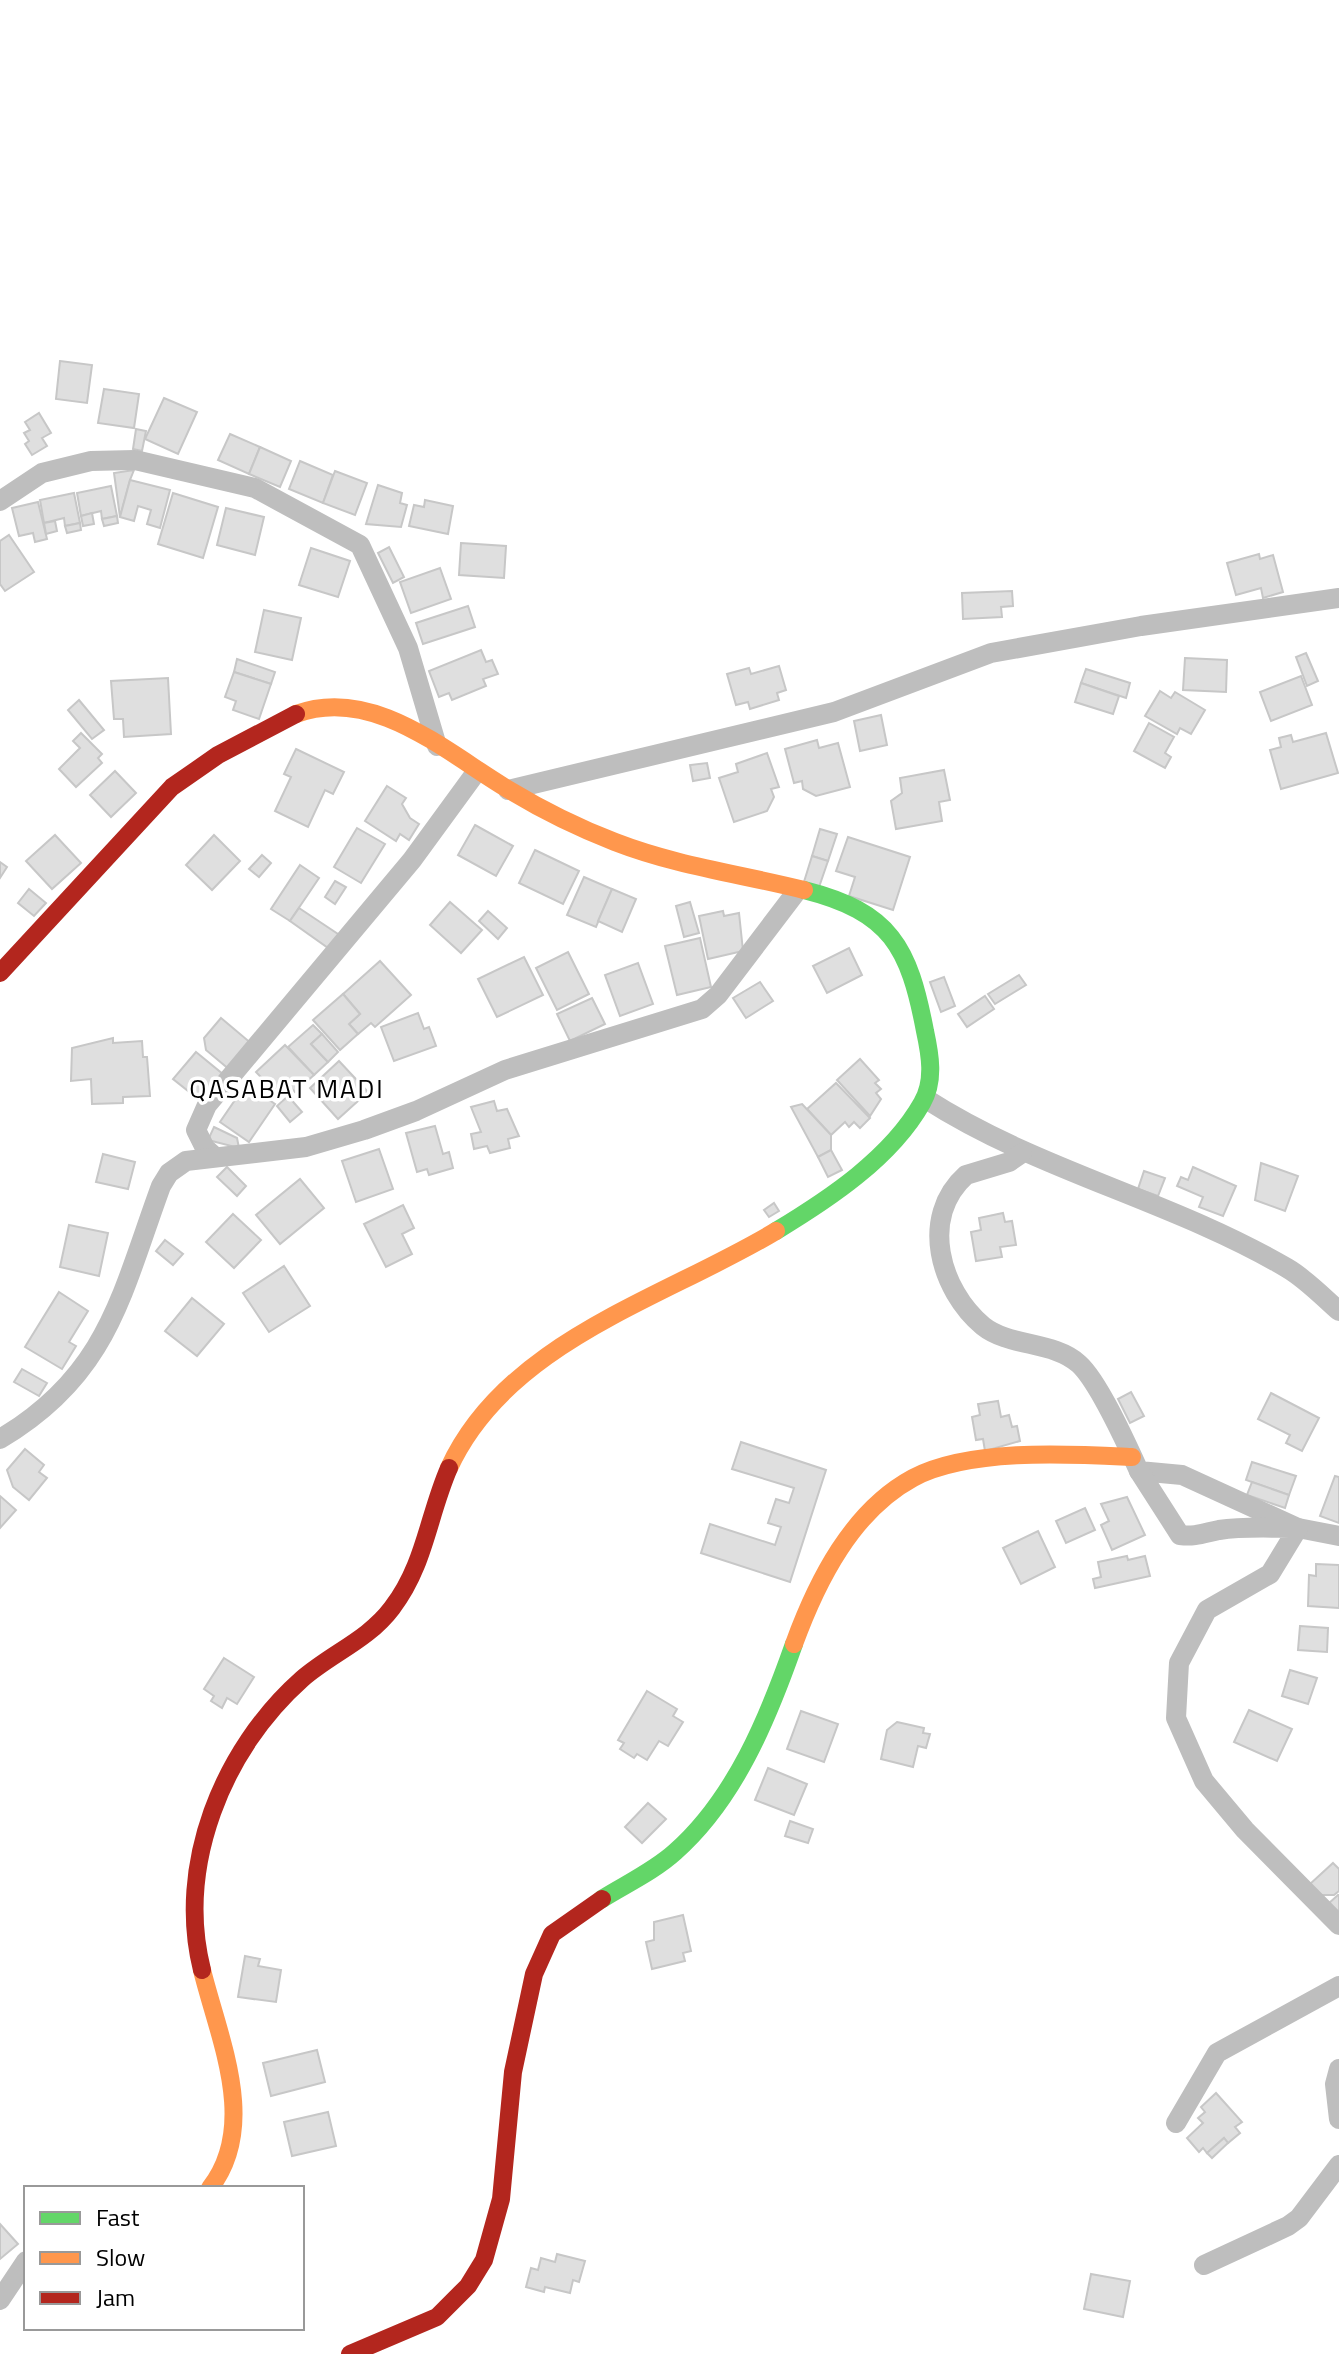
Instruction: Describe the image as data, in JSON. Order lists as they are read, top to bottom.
{
  "districts": ["QASABAT MADI"],
  "legend": ["Fast", "Slow", "Jam"]
}
